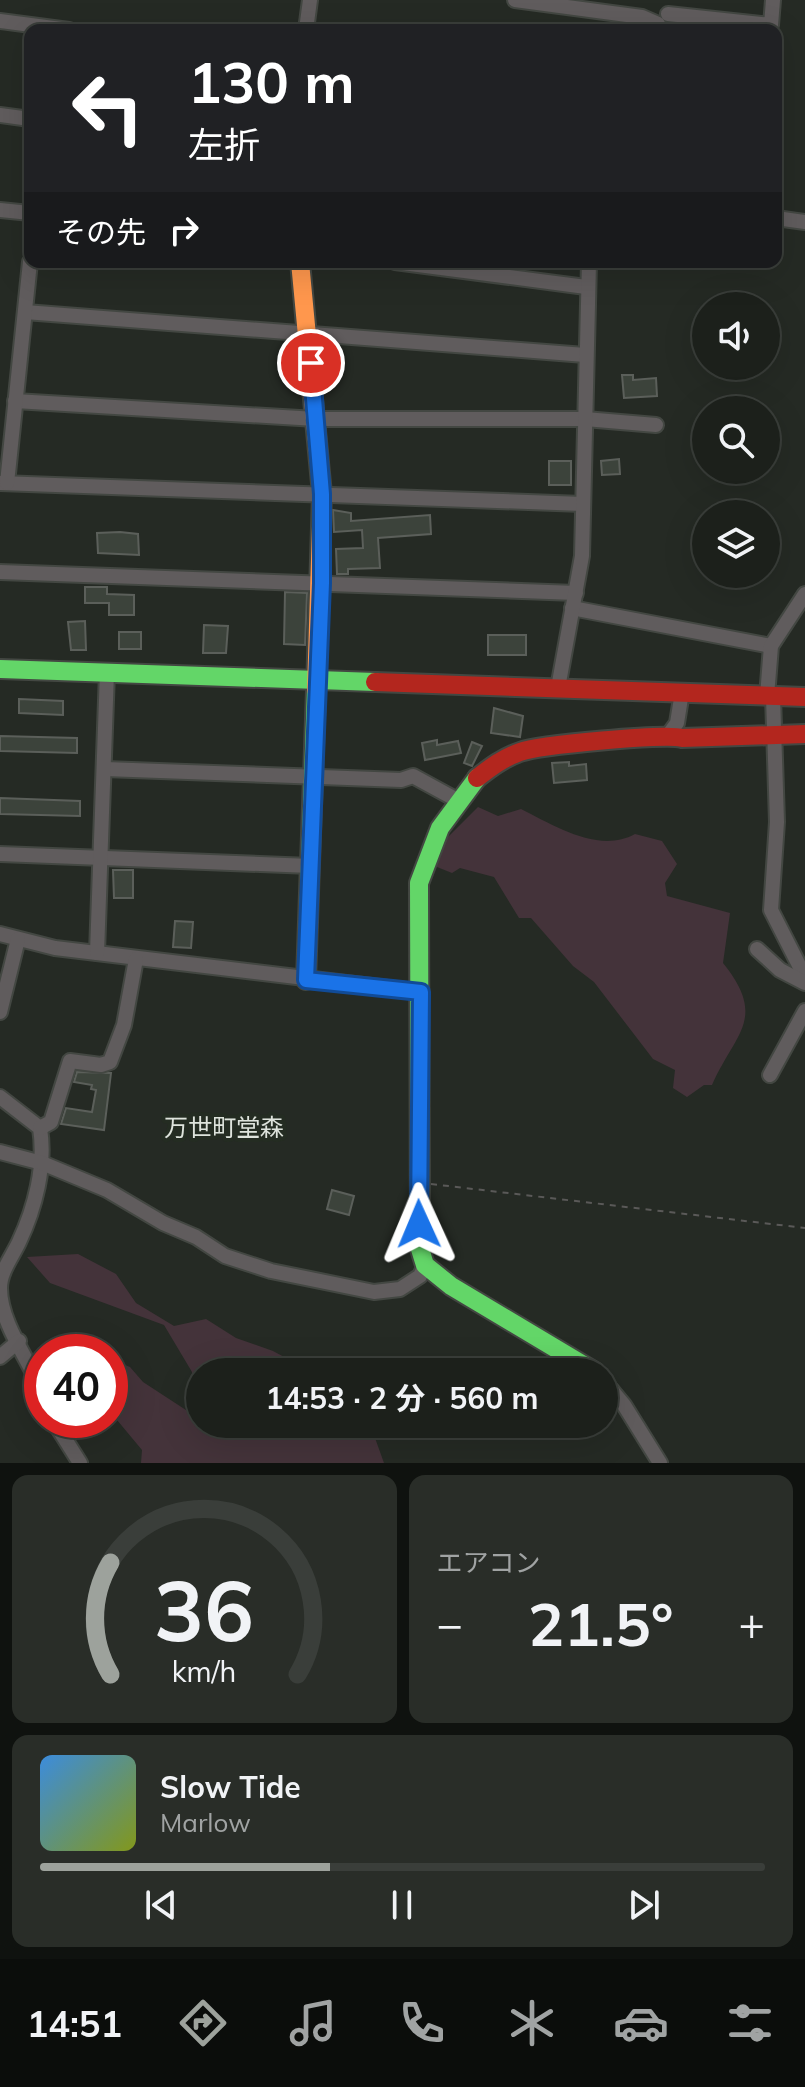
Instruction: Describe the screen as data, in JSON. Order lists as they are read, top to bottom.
{
  "districts": ["万世町堂森"],
  "page": {
    "turn": ["130 m", "左折"],
    "then": "その先",
    "limit": "40",
    "trip": "14:53 · 2 分 · 560 m",
    "tile": "エアコン",
    "heat": ["−", "21.5°", "+"],
    "song": ["Slow Tide", "Marlow"],
    "tabs": "14:51",
    "gauge": ["36", "km/h"]
  }
}
